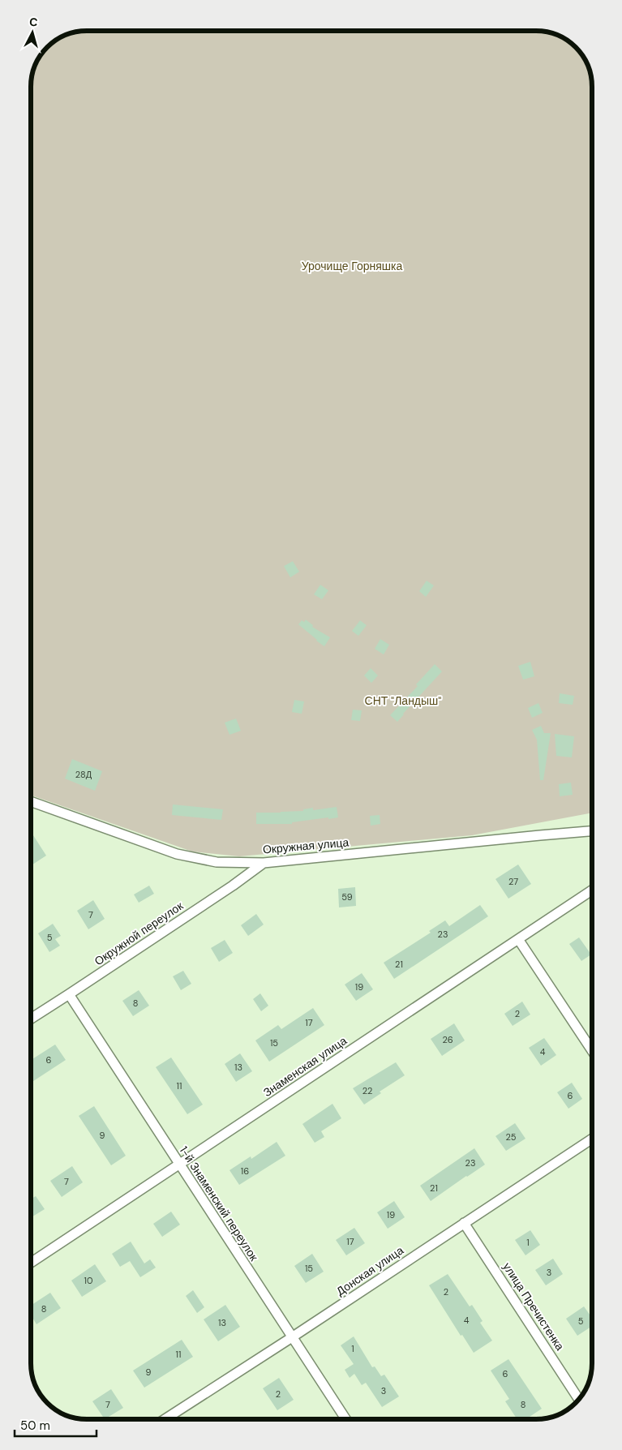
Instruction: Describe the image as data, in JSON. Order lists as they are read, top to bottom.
{
  "streets": {
    "street": [
      "Окружная улица",
      "Окружной переулок",
      "Знаменская улица",
      "1-й Знаменский переулок",
      "Донская улица",
      "улица Пречистенка"
    ]
  },
  "crossings": [
    ["Окружная улица", "Окружной переулок"],
    ["Окружной переулок", "1-й Знаменский переулок"],
    ["Знаменская улица", "1-й Знаменский переулок"],
    ["1-й Знаменский переулок", "Донская улица"],
    ["Донская улица", "улица Пречистенка"]
  ],
  "parks": ["Урочище Горняшка", "СНТ \"Ландыш\""],
  "house_numbers": [
    "28Д",
    "27",
    "59",
    "7",
    "23",
    "5",
    "21",
    "19",
    "8",
    "2",
    "17",
    "26",
    "15",
    "4",
    "6",
    "13",
    "11",
    "22",
    "6",
    "9",
    "25",
    "23",
    "16",
    "7",
    "21",
    "19",
    "17",
    "1",
    "15",
    "3",
    "10",
    "2",
    "8",
    "4",
    "5",
    "13",
    "1",
    "11",
    "9",
    "6",
    "3",
    "2",
    "7",
    "8"
  ],
  "scale_bar": "50 m",
  "north": "top"
}
